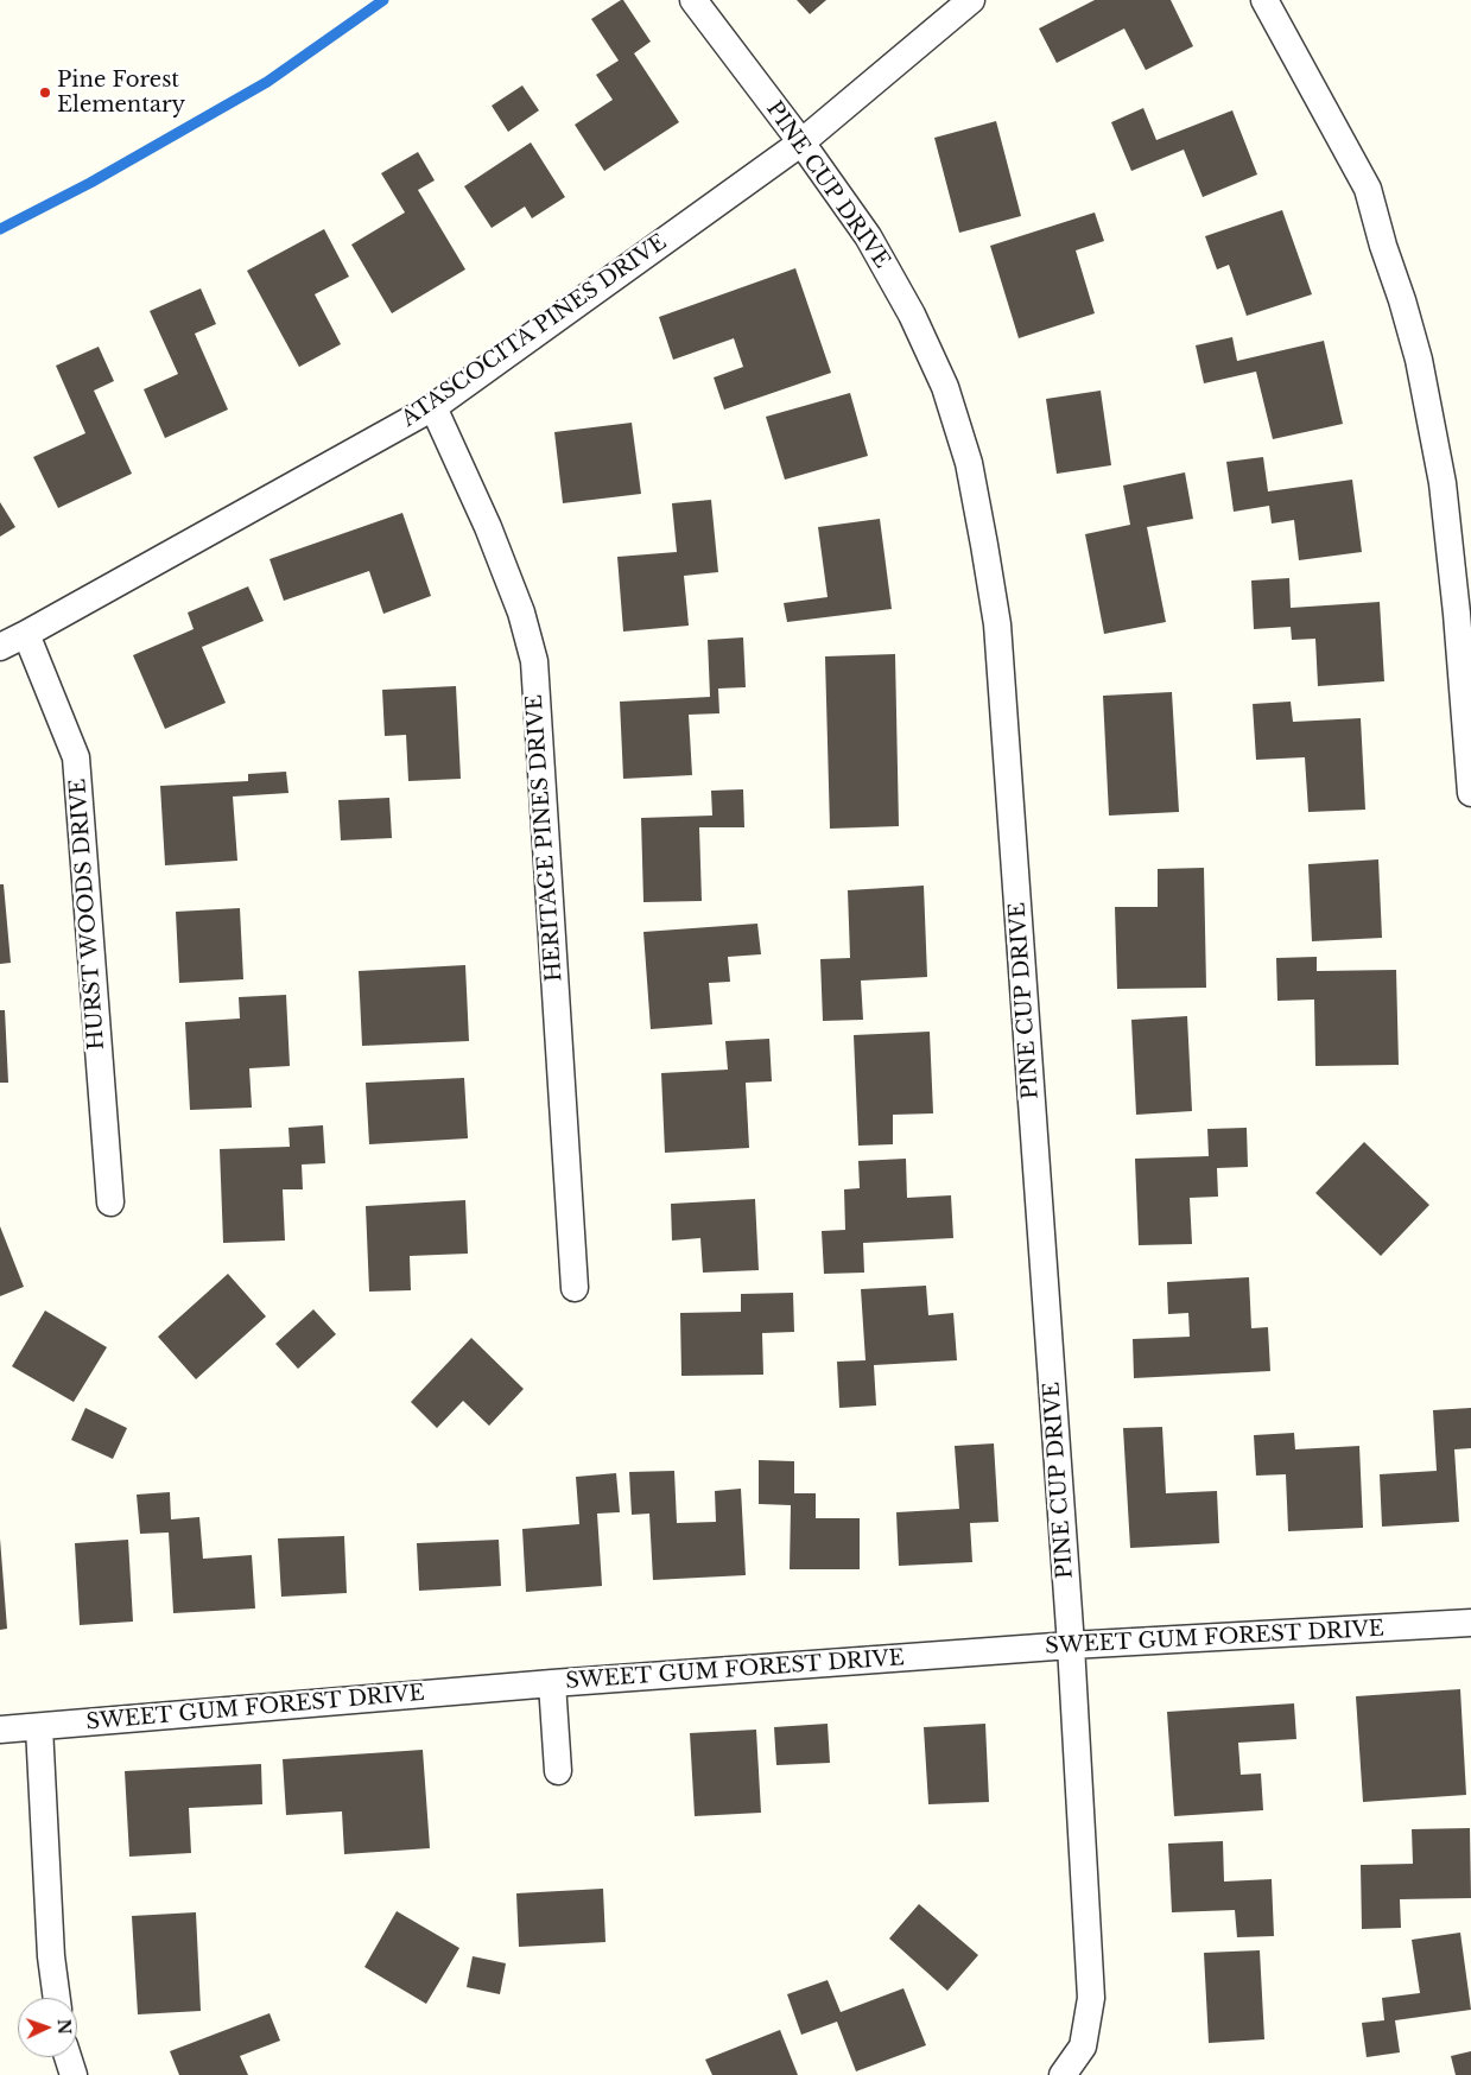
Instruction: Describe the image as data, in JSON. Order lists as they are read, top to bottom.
{
  "streets": {
    "street": [
      "PINE CUP DRIVE",
      "ATASCOCITA PINES DRIVE",
      "HERITAGE PINES DRIVE",
      "HURST WOODS DRIVE",
      "SWEET GUM FOREST DRIVE"
    ]
  },
  "crossings": [
    ["PINE CUP DRIVE", "ATASCOCITA PINES DRIVE"],
    ["PINE CUP DRIVE", "SWEET GUM FOREST DRIVE"],
    ["ATASCOCITA PINES DRIVE", "HERITAGE PINES DRIVE"],
    ["ATASCOCITA PINES DRIVE", "HURST WOODS DRIVE"]
  ],
  "places": ["Pine Forest Elementary"],
  "north": "right"
}
